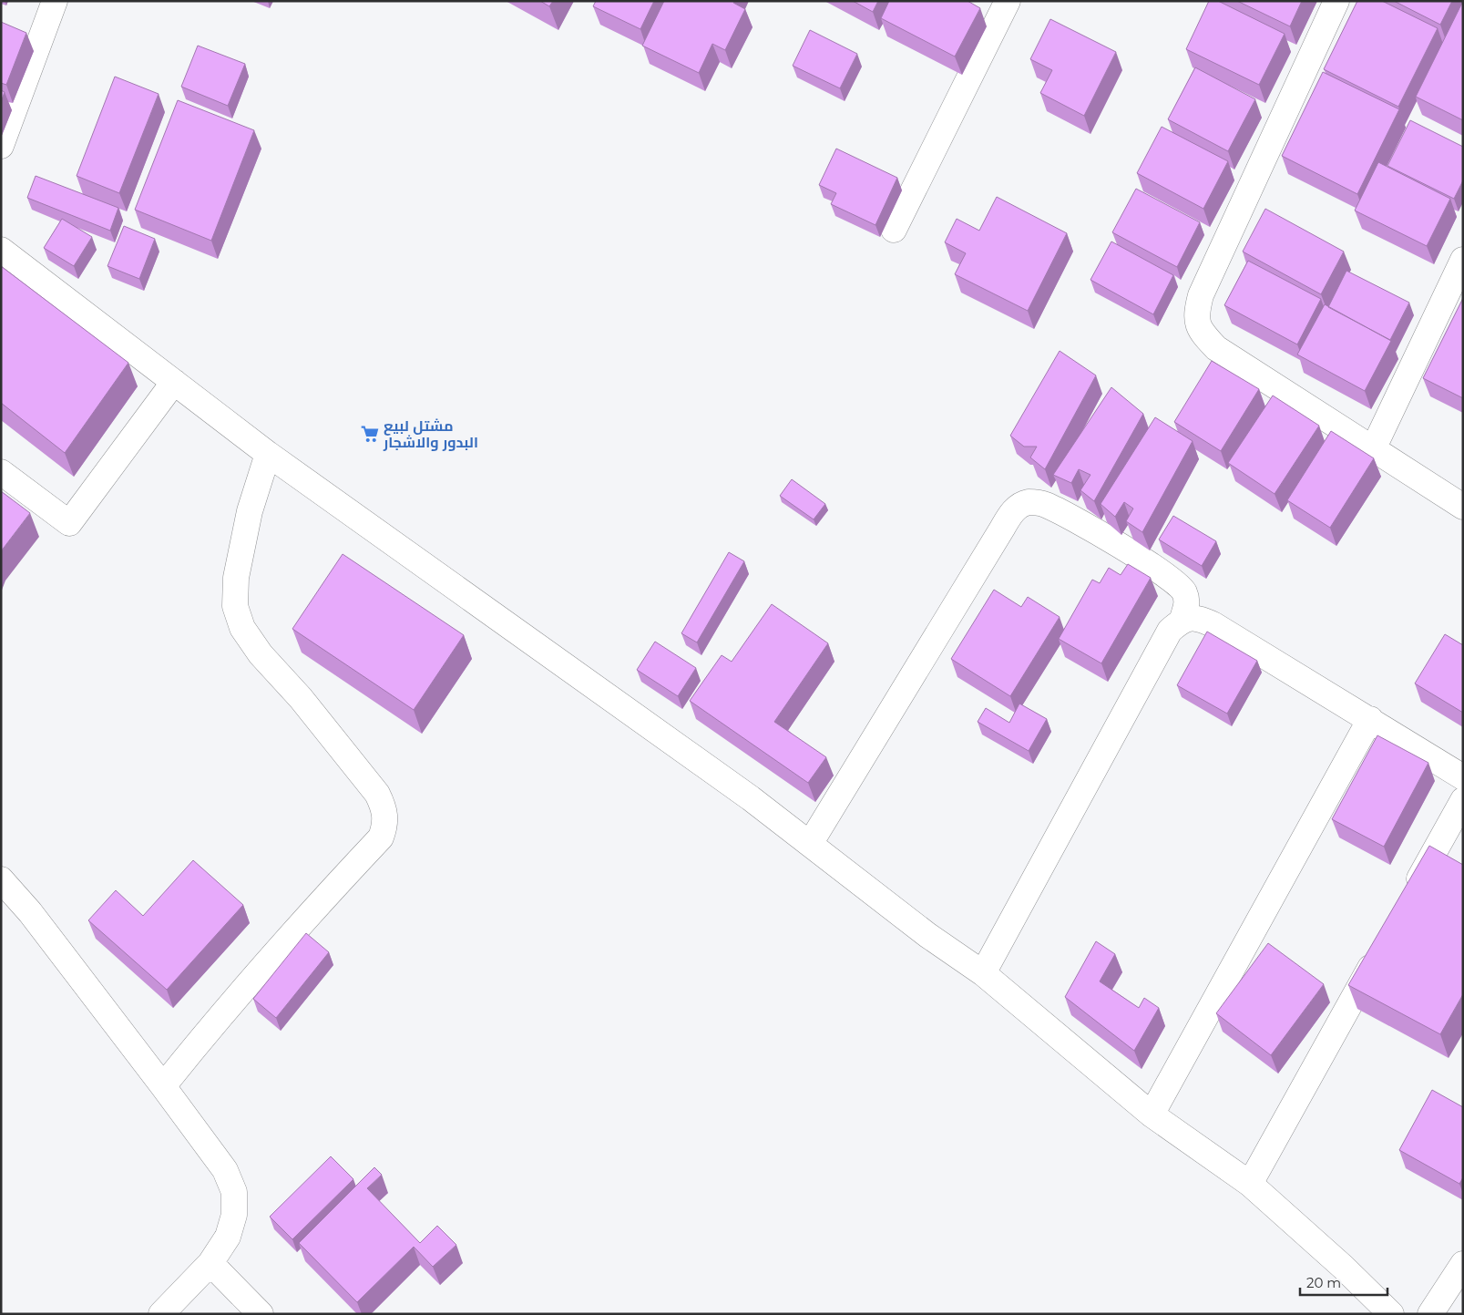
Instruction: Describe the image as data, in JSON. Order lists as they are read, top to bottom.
{
  "places": {
    "supermarket": ["مشتل لبيع البدور والاشجار"]
  },
  "scale_bar": "20 m"
}
